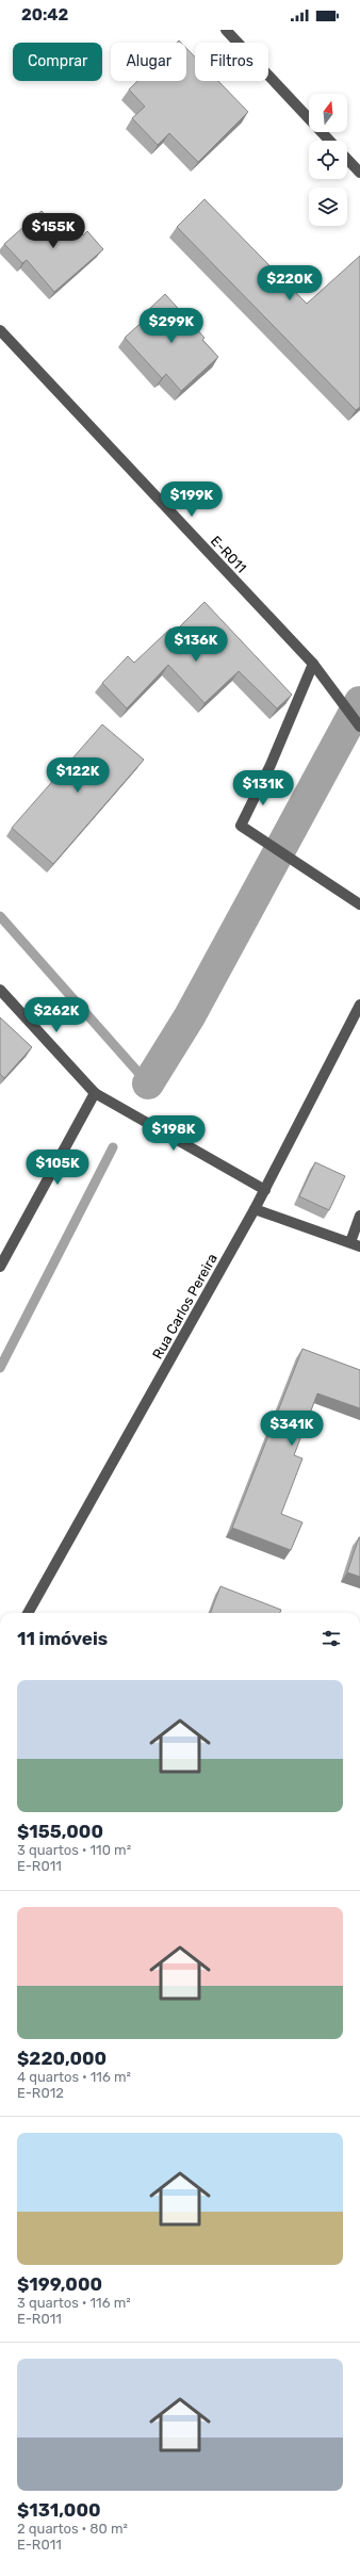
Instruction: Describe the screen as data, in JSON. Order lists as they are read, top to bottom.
{
  "streets": {
    "street": ["E-R011", "Rua Carlos Pereira"]
  },
  "north": "top",
  "page": {
    "status": "20:42",
    "chip": ["Comprar", "Alugar", "Filtros"],
    "price": [
      "$155K",
      "$220K",
      "$299K",
      "$199K",
      "$136K",
      "$122K",
      "$131K",
      "$262K",
      "$198K",
      "$105K",
      "$341K"
    ],
    "heading": "11 imóveis",
    "list": [
      {
        "name": "$155,000",
        "note": "3 quartos · 110 m² · E-R011"
      },
      {
        "name": "$220,000",
        "note": "4 quartos · 116 m² · E-R012"
      },
      {
        "name": "$199,000",
        "note": "3 quartos · 116 m² · E-R011"
      },
      {
        "name": "$131,000",
        "note": "2 quartos · 80 m² · E-R011"
      }
    ]
  }
}
